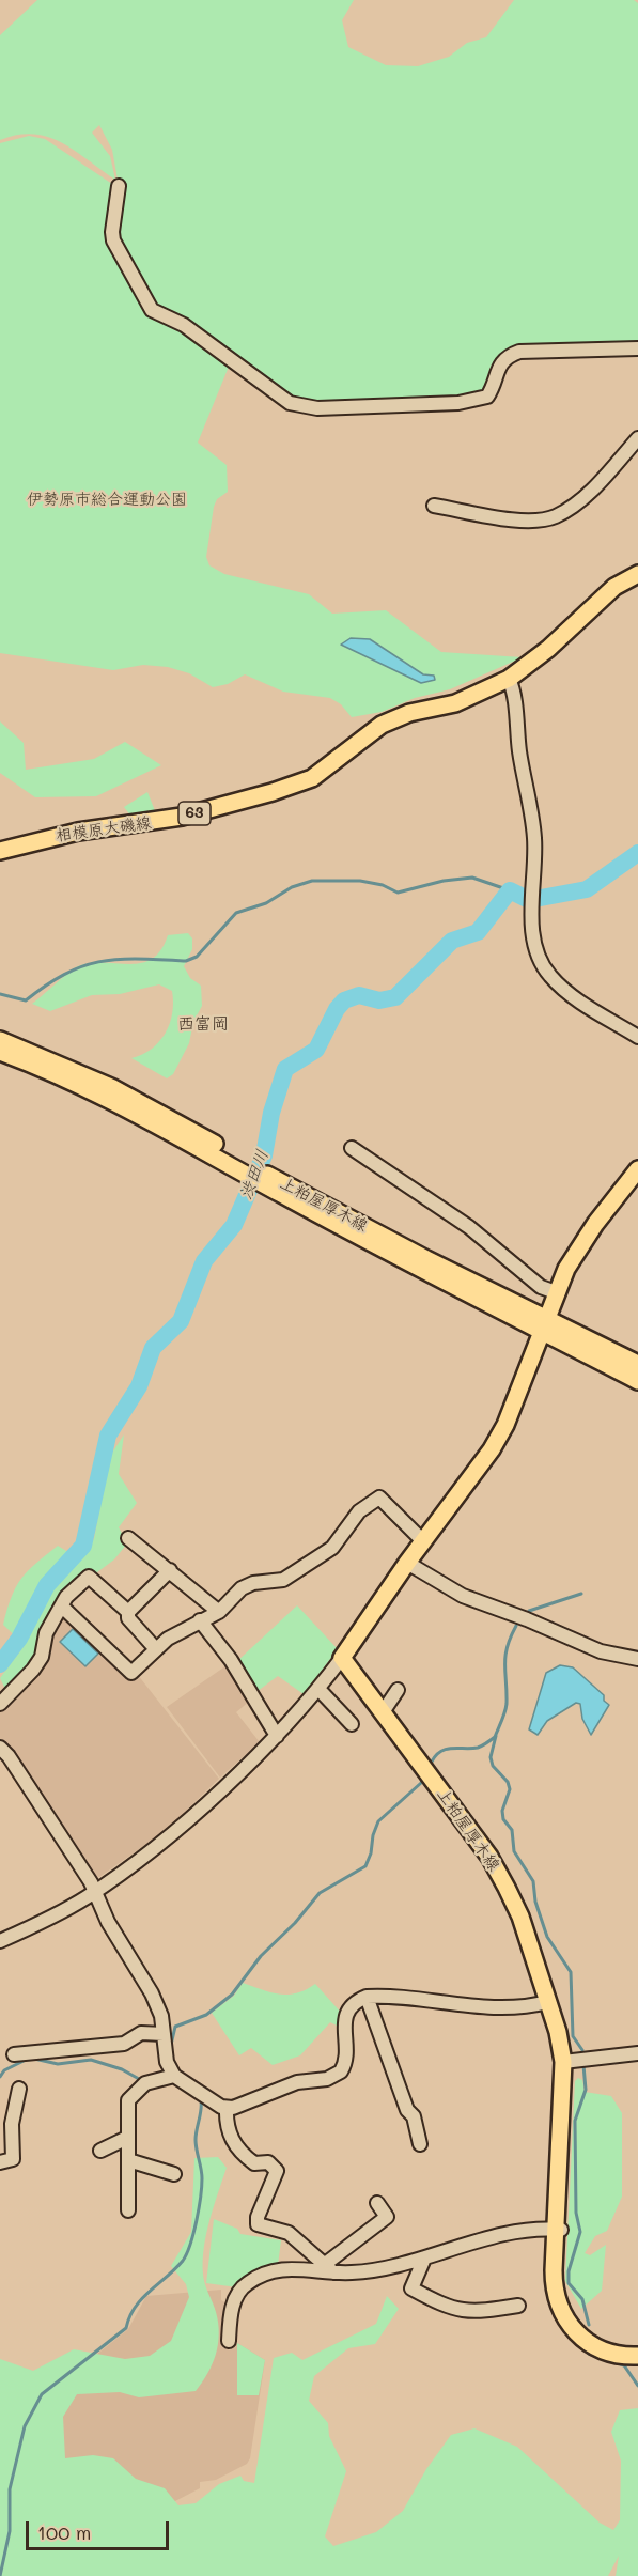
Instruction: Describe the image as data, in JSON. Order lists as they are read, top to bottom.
{
  "streets": {
    "main road": ["63", "相模原大磯線", "上粕屋厚木線"]
  },
  "districts": ["西富岡"],
  "water": ["渋田川"],
  "parks": ["伊勢原市総合運動公園"],
  "scale_bar": "100 m"
}
